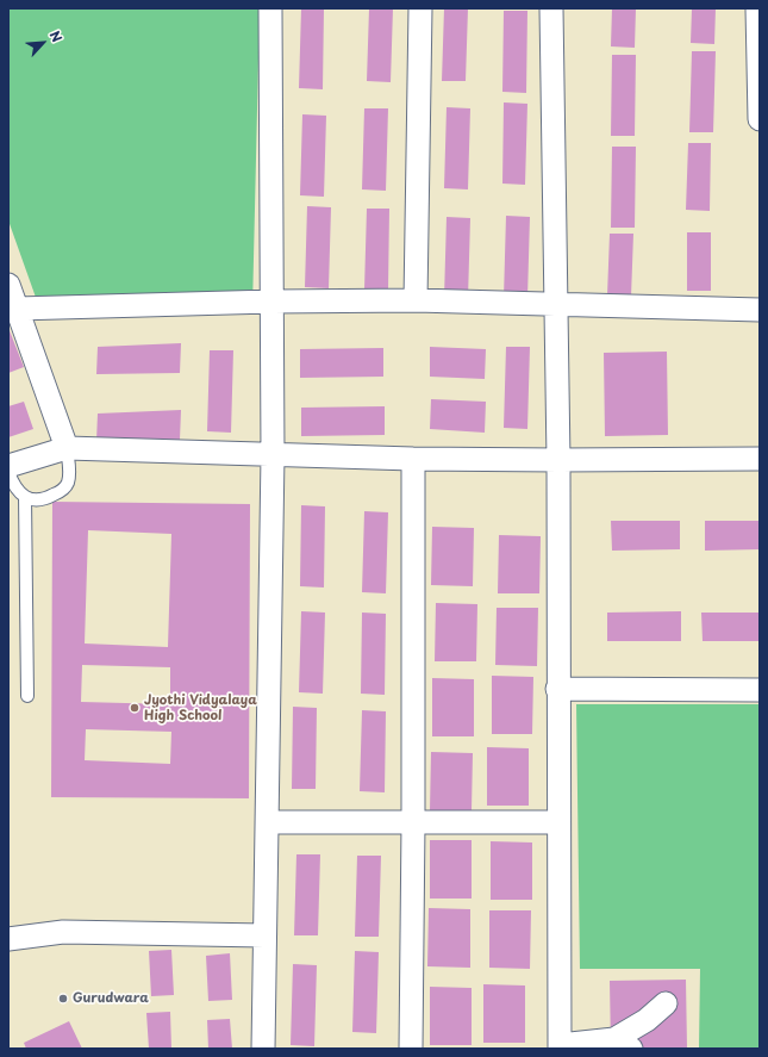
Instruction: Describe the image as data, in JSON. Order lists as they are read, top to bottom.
{
  "places": ["Jyothi Vidyalaya High School", "Gurudwara"],
  "north": "top right"
}
